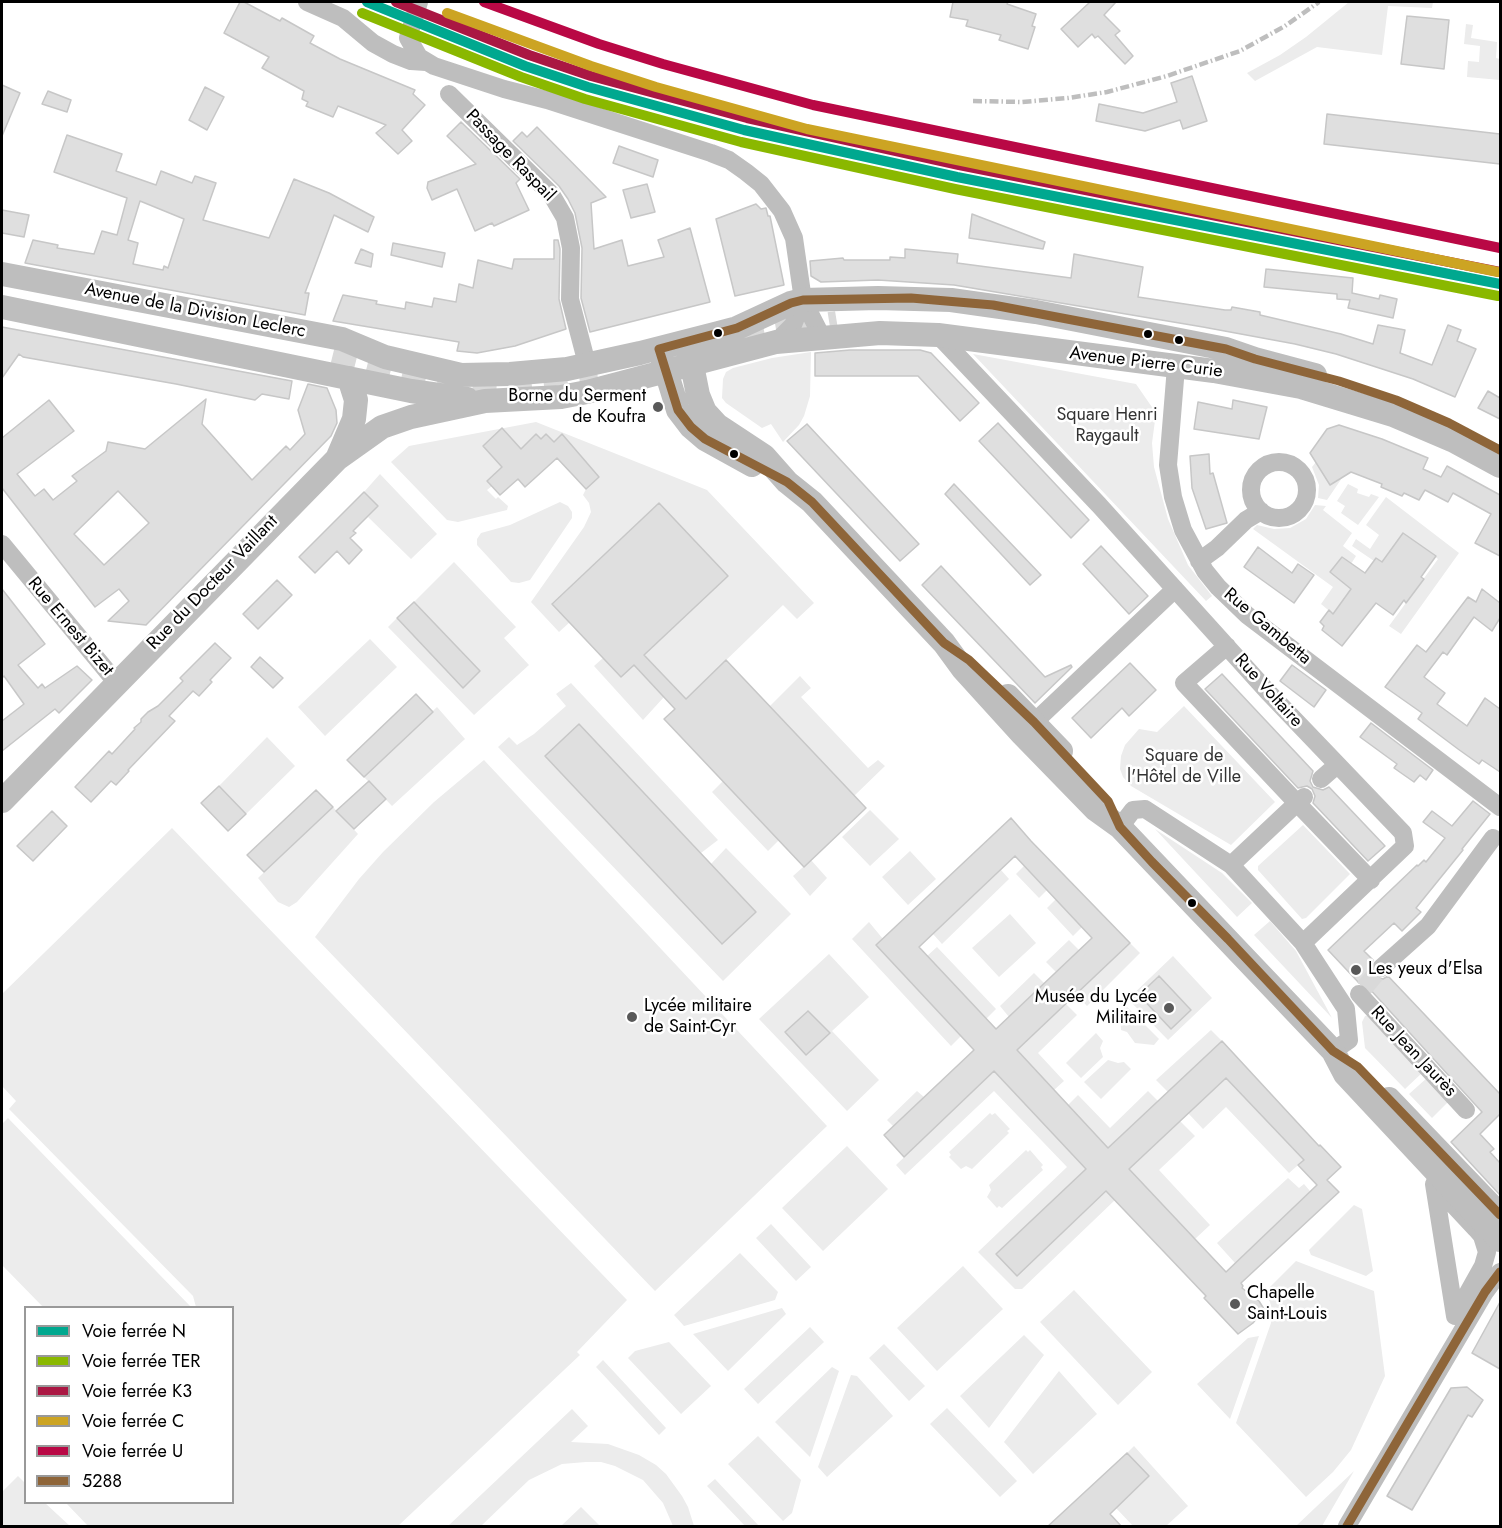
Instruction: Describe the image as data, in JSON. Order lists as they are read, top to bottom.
{
  "streets": {
    "main road": ["Avenue de la Division Leclerc", "Avenue Pierre Curie", "Rue du Docteur Vaillant"],
    "street": [
      "Passage Raspail",
      "Rue Ernest Bizet",
      "Rue Gambetta",
      "Rue Voltaire",
      "Rue Jean Jaurès"
    ]
  },
  "crossings": [
    ["Passage Raspail", "Avenue de la Division Leclerc"],
    ["Avenue de la Division Leclerc", "Avenue Pierre Curie"],
    ["Avenue Pierre Curie", "Rue Gambetta"],
    ["Avenue Pierre Curie", "Rue Voltaire"],
    ["Rue du Docteur Vaillant", "Rue Ernest Bizet"]
  ],
  "parks": ["Square Henri Raygault", "Square de l'Hôtel de Ville"],
  "places": [
    "Borne du Serment de Koufra",
    "Les yeux d'Elsa",
    "Musée du Lycée Militaire",
    "Lycée militaire de Saint-Cyr",
    "Chapelle Saint-Louis"
  ],
  "lines": [
    "rail line N",
    "rail line K3",
    "rail line U",
    "rail line TER",
    "rail line C",
    "transit line 5288"
  ],
  "legend": [
    "Voie ferrée N",
    "Voie ferrée TER",
    "Voie ferrée K3",
    "Voie ferrée C",
    "Voie ferrée U",
    "5288"
  ]
}
